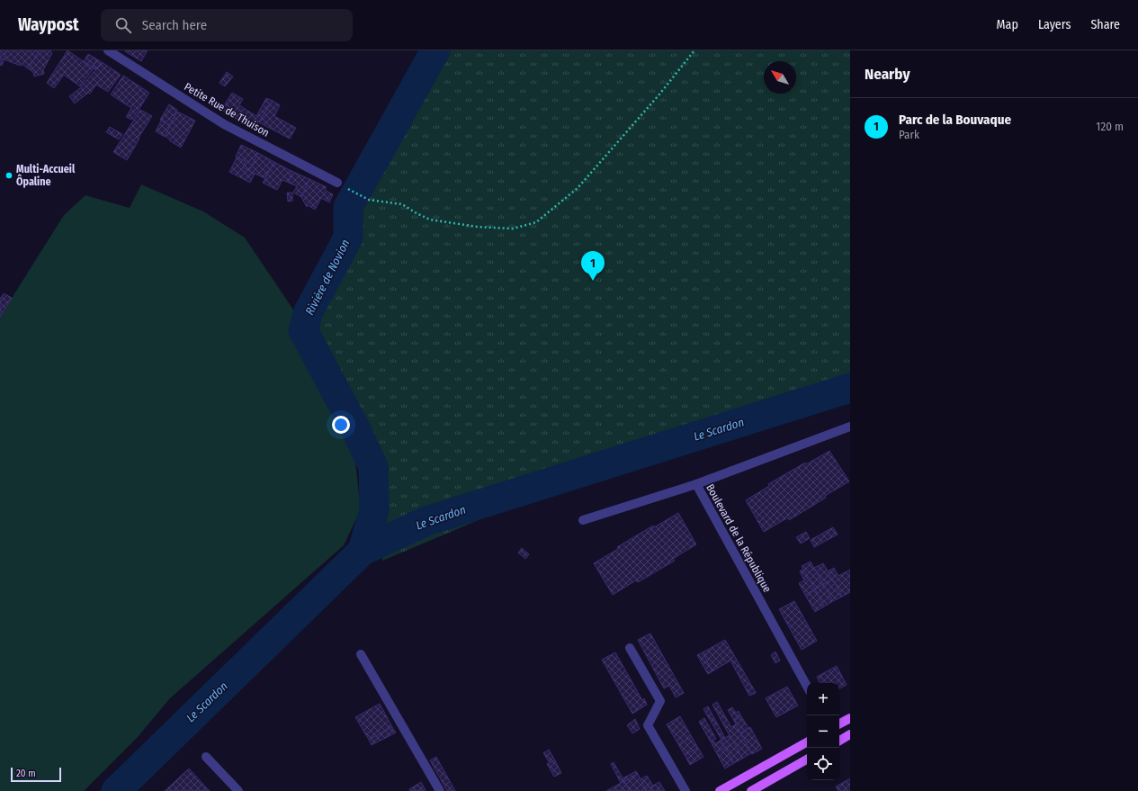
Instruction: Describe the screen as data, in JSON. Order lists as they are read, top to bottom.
{
  "streets": {
    "street": ["Petite Rue de Thuison", "Boulevard de la République"]
  },
  "water": ["Rivière de Novion", "Le Scardon"],
  "places": ["Multi-Accueil Ôpaline"],
  "scale_bar": "20 m",
  "north": "top left",
  "page": {
    "header": "Waypost",
    "search": "Search here",
    "nav": ["Map", "Layers", "Share"],
    "heading": "Nearby",
    "list": [
      {
        "mark": "1",
        "name": "Parc de la Bouvaque",
        "note": "Park",
        "value": "120 m"
      }
    ],
    "pins": "1",
    "map_buttons": ["+", "−"],
    "scale": "20 m"
  }
}
